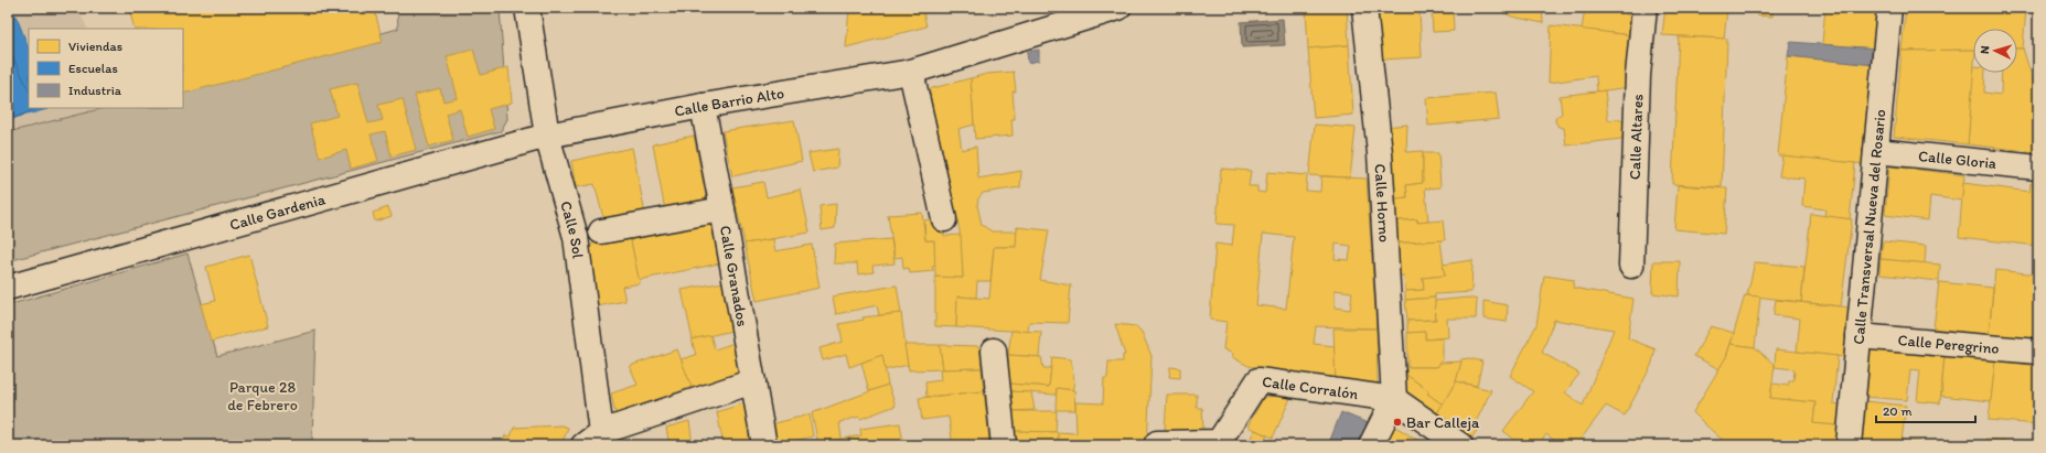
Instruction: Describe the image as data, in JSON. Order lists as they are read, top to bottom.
{
  "streets": {
    "street": [
      "Calle Barrio Alto",
      "Calle Altares",
      "Calle Gloria",
      "Calle Horno",
      "Calle Gardenia",
      "Calle Transversal Nueva del Rosario",
      "Calle Sol",
      "Calle Granados",
      "Calle Peregrino",
      "Calle Corralón"
    ]
  },
  "crossings": [
    ["Calle Barrio Alto", "Calle Gardenia"],
    ["Calle Barrio Alto", "Calle Sol"],
    ["Calle Barrio Alto", "Calle Granados"],
    ["Calle Gloria", "Calle Transversal Nueva del Rosario"],
    ["Calle Horno", "Calle Corralón"],
    ["Calle Gardenia", "Calle Sol"],
    ["Calle Transversal Nueva del Rosario", "Calle Peregrino"]
  ],
  "parks": ["Parque 28 de Febrero"],
  "places": ["Bar Calleja"],
  "legend": ["Viviendas", "Escuelas", "Industria"],
  "scale_bar": "20 m",
  "north": "left"
}
